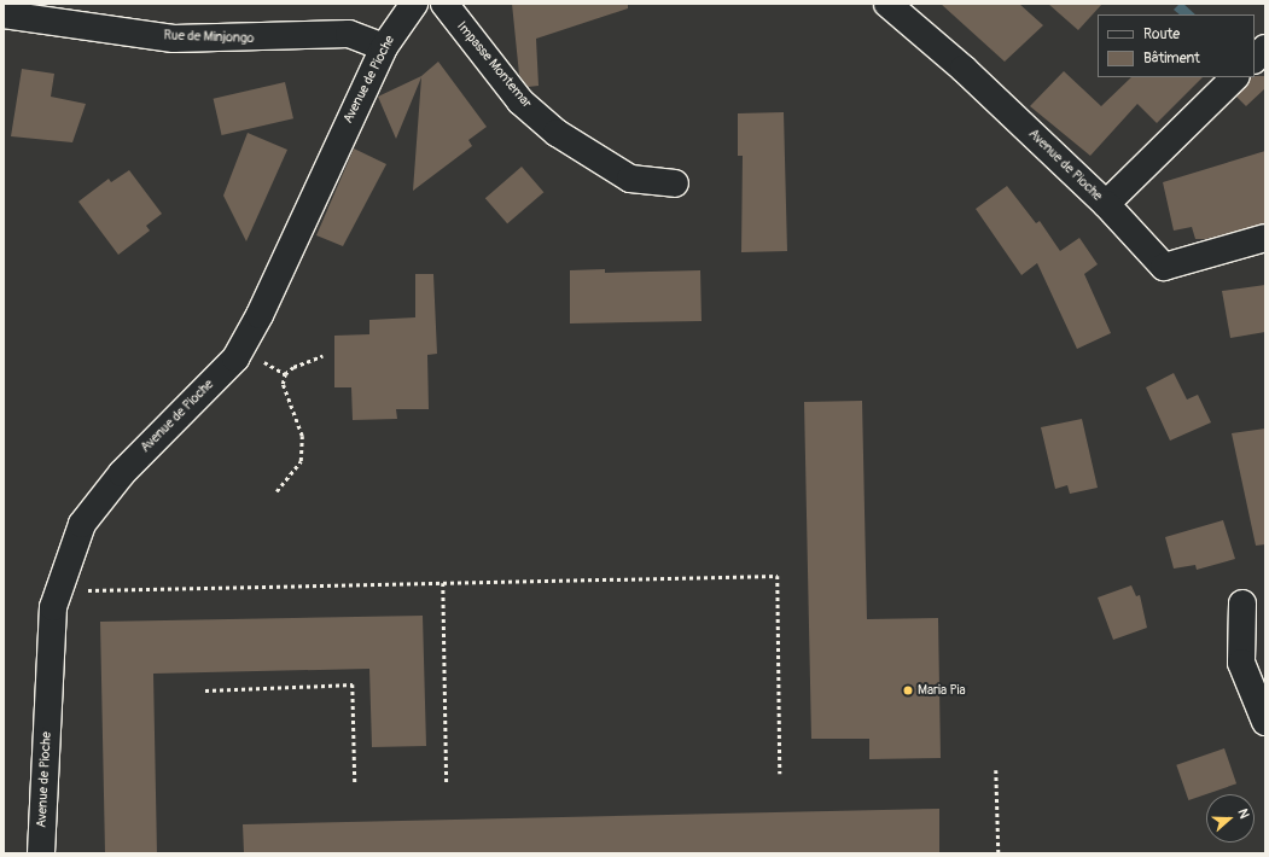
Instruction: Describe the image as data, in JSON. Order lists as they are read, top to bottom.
{
  "streets": {
    "street": ["Rue de Minjongo", "Impasse Montemar", "Avenue de Pioche"]
  },
  "crossings": [
    ["Rue de Minjongo", "Avenue de Pioche"]
  ],
  "places": ["Maria Pia"],
  "legend": ["Route", "Bâtiment"],
  "north": "right"
}
